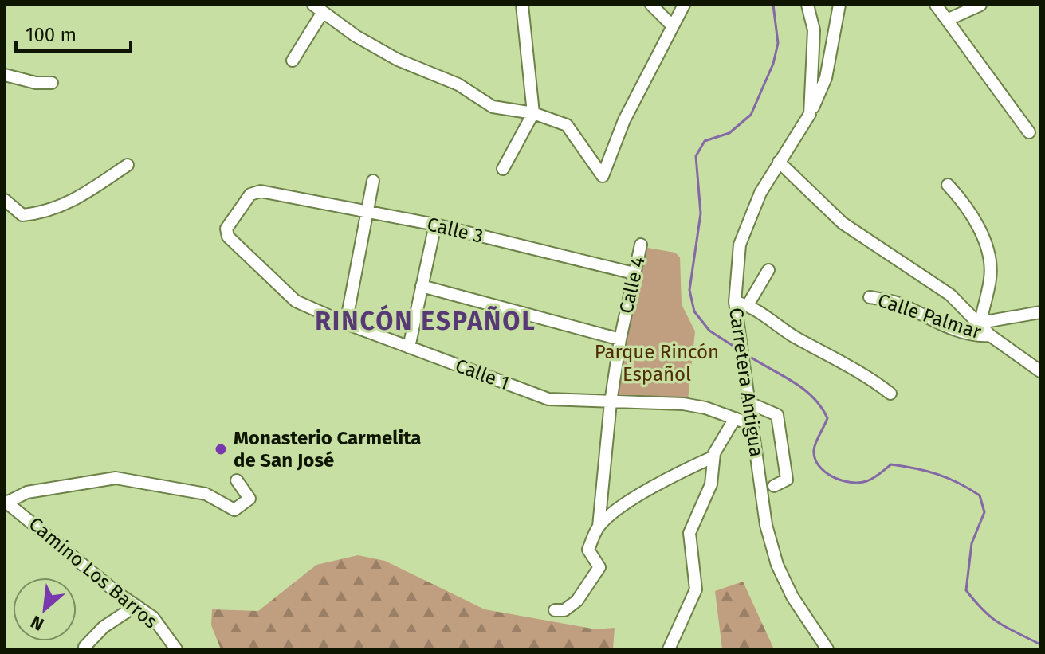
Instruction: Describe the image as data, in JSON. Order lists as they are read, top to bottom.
{
  "streets": {
    "street": [
      "Calle 3",
      "Calle 4",
      "Calle Palmar",
      "Calle 1",
      "Carretera Antigua",
      "Camino Los Barros"
    ]
  },
  "crossings": [
    ["Calle 3", "Calle 4"],
    ["Calle 3", "Calle 1"],
    ["Calle 4", "Calle 1"],
    ["Calle 1", "Carretera Antigua"]
  ],
  "districts": ["RINCÓN ESPAÑOL"],
  "parks": ["Parque Rincón Español"],
  "places": ["Monasterio Carmelita de San José"],
  "scale_bar": "100 m",
  "north": "bottom left"
}
